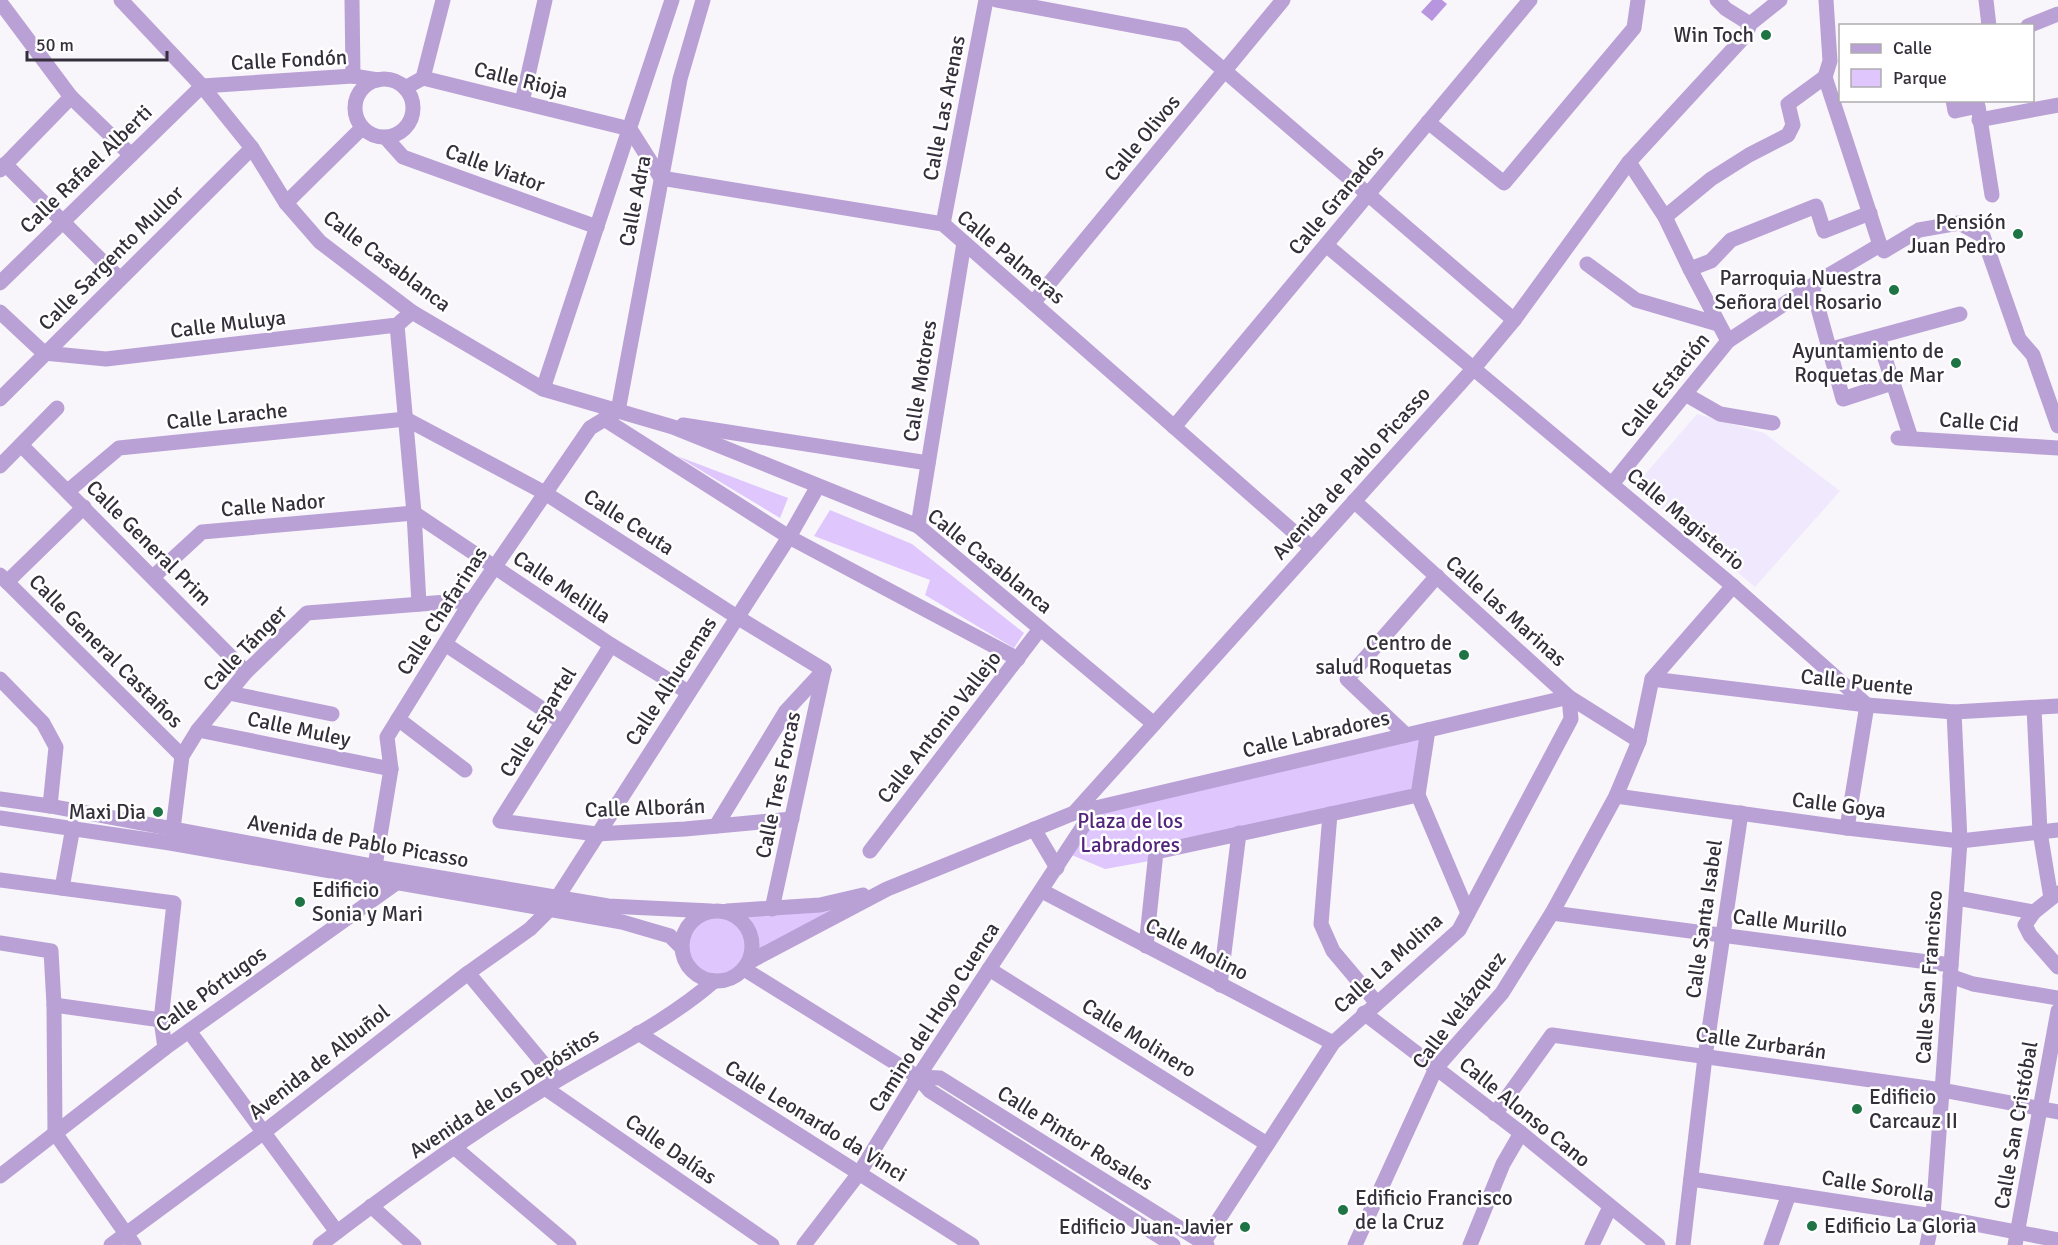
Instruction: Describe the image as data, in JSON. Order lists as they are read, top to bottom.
{
  "streets": {
    "street": [
      "Calle Fondón",
      "Calle Rioja",
      "Calle Las Arenas",
      "Calle Olivos",
      "Calle Viator",
      "Calle Rafael Alberti",
      "Calle Granados",
      "Calle Adra",
      "Calle Palmeras",
      "Calle Sargento Mullor",
      "Calle Casablanca",
      "Calle Muluya",
      "Calle Motores",
      "Calle Estación",
      "Calle Larache",
      "Calle Cid",
      "Avenida de Pablo Picasso",
      "Calle Nador",
      "Calle Magisterio",
      "Calle Ceuta",
      "Calle General Prim",
      "Calle Melilla",
      "Calle Chafarinas",
      "Calle las Marinas",
      "Calle Tánger",
      "Calle General Castaños",
      "Calle Alhucemas",
      "Calle Puente",
      "Calle Espartel",
      "Calle Antonio Vallejo",
      "Calle Muley",
      "Calle Labradores",
      "Calle Tres Forcas",
      "Calle Goya",
      "Calle Alborán",
      "Calle Santa Isabel",
      "Calle Murillo",
      "Calle Molino",
      "Calle La Molina",
      "Calle San Francisco",
      "Calle Pórtugos",
      "Calle Velázquez",
      "Camino del Hoyo Cuenca",
      "Calle Molinero",
      "Calle Zurbarán",
      "Avenida de Albuñol",
      "Avenida de los Depósitos",
      "Calle Alonso Cano",
      "Calle Leonardo da Vinci",
      "Calle San Cristóbal",
      "Calle Pintor Rosales",
      "Calle Dalías",
      "Calle Sorolla"
    ]
  },
  "crossings": [
    ["Calle Fondón", "Calle Viator"],
    ["Calle Fondón", "Calle Rafael Alberti"],
    ["Calle Fondón", "Calle Casablanca"],
    ["Calle Rioja", "Calle Adra"],
    ["Calle Las Arenas", "Calle Palmeras"],
    ["Calle Olivos", "Calle Palmeras"],
    ["Calle Viator", "Calle Adra"],
    ["Calle Rafael Alberti", "Calle Casablanca"],
    ["Calle Granados", "Calle Palmeras"],
    ["Calle Granados", "Calle Magisterio"],
    ["Calle Adra", "Calle Palmeras"],
    ["Calle Adra", "Calle Casablanca"],
    ["Calle Adra", "Calle Chafarinas"],
    ["Calle Palmeras", "Calle Motores"],
    ["Calle Palmeras", "Avenida de Pablo Picasso"],
    ["Calle Sargento Mullor", "Calle Casablanca"],
    ["Calle Sargento Mullor", "Calle Muluya"],
    ["Calle Casablanca", "Calle Motores"],
    ["Calle Casablanca", "Avenida de Pablo Picasso"],
    ["Calle Casablanca", "Calle Chafarinas"],
    ["Calle Casablanca", "Calle Alhucemas"],
    ["Calle Casablanca", "Calle Antonio Vallejo"],
    ["Calle Estación", "Calle Magisterio"],
    ["Calle Larache", "Calle Ceuta"],
    ["Calle Larache", "Calle General Prim"],
    ["Avenida de Pablo Picasso", "Calle Magisterio"],
    ["Avenida de Pablo Picasso", "Calle Chafarinas"],
    ["Avenida de Pablo Picasso", "Calle las Marinas"],
    ["Avenida de Pablo Picasso", "Calle Tánger"],
    ["Avenida de Pablo Picasso", "Calle Alhucemas"],
    ["Avenida de Pablo Picasso", "Calle Labradores"],
    ["Avenida de Pablo Picasso", "Calle Tres Forcas"],
    ["Avenida de Pablo Picasso", "Calle Pórtugos"],
    ["Avenida de Pablo Picasso", "Avenida de Albuñol"],
    ["Avenida de Pablo Picasso", "Avenida de los Depósitos"],
    ["Avenida de Pablo Picasso", "Calle Pintor Rosales"],
    ["Calle Nador", "Calle General Prim"],
    ["Calle Nador", "Calle Melilla"],
    ["Calle Magisterio", "Calle Puente"],
    ["Calle Ceuta", "Calle Chafarinas"],
    ["Calle Ceuta", "Calle Alhucemas"],
    ["Calle Ceuta", "Calle Tres Forcas"],
    ["Calle General Prim", "Calle Tánger"],
    ["Calle Melilla", "Calle Chafarinas"],
    ["Calle Melilla", "Calle Alhucemas"],
    ["Calle Melilla", "Calle Espartel"],
    ["Calle Chafarinas", "Calle Tánger"],
    ["Calle Chafarinas", "Calle Muley"],
    ["Calle las Marinas", "Calle Labradores"],
    ["Calle las Marinas", "Calle La Molina"],
    ["Calle las Marinas", "Calle Velázquez"],
    ["Calle Tánger", "Calle General Castaños"],
    ["Calle Tánger", "Calle Muley"],
    ["Calle Alhucemas", "Calle Alborán"],
    ["Calle Alhucemas", "Avenida de Albuñol"],
    ["Calle Puente", "Calle San Francisco"],
    ["Calle Puente", "Calle Velázquez"],
    ["Calle Espartel", "Calle Alborán"],
    ["Calle Labradores", "Calle La Molina"],
    ["Calle Labradores", "Camino del Hoyo Cuenca"],
    ["Calle Tres Forcas", "Calle Alborán"],
    ["Calle Goya", "Calle Santa Isabel"],
    ["Calle Goya", "Calle San Francisco"],
    ["Calle Goya", "Calle Velázquez"],
    ["Calle Santa Isabel", "Calle Murillo"],
    ["Calle Santa Isabel", "Calle Zurbarán"],
    ["Calle Santa Isabel", "Calle Sorolla"],
    ["Calle Murillo", "Calle San Francisco"],
    ["Calle Murillo", "Calle Velázquez"],
    ["Calle Molino", "Calle La Molina"],
    ["Calle Molino", "Camino del Hoyo Cuenca"],
    ["Calle La Molina", "Calle Molinero"],
    ["Calle La Molina", "Calle Alonso Cano"],
    ["Calle La Molina", "Calle Pintor Rosales"],
    ["Calle San Francisco", "Calle Zurbarán"],
    ["Calle San Francisco", "Calle Sorolla"],
    ["Calle Velázquez", "Calle Alonso Cano"],
    ["Camino del Hoyo Cuenca", "Calle Molinero"],
    ["Camino del Hoyo Cuenca", "Calle Leonardo da Vinci"],
    ["Camino del Hoyo Cuenca", "Calle Pintor Rosales"],
    ["Calle Zurbarán", "Calle Alonso Cano"],
    ["Calle Zurbarán", "Calle San Cristóbal"],
    ["Avenida de Albuñol", "Calle Dalías"],
    ["Avenida de los Depósitos", "Calle Leonardo da Vinci"],
    ["Avenida de los Depósitos", "Calle Pintor Rosales"],
    ["Avenida de los Depósitos", "Calle Dalías"],
    ["Calle San Cristóbal", "Calle Sorolla"]
  ],
  "parks": ["Plaza de los Labradores"],
  "places": [
    "Win Toch",
    "Pensión Juan Pedro",
    "Parroquia Nuestra Señora del Rosario",
    "Ayuntamiento de Roquetas de Mar",
    "Centro de salud Roquetas",
    "Maxi Dia",
    "Edificio Sonia y Mari",
    "Edificio Carcauz II",
    "Edificio Francisco de la Cruz",
    "Edificio La Gloria",
    "Edificio Juan-Javier"
  ],
  "legend": ["Calle", "Parque"],
  "scale_bar": "50 m"
}
